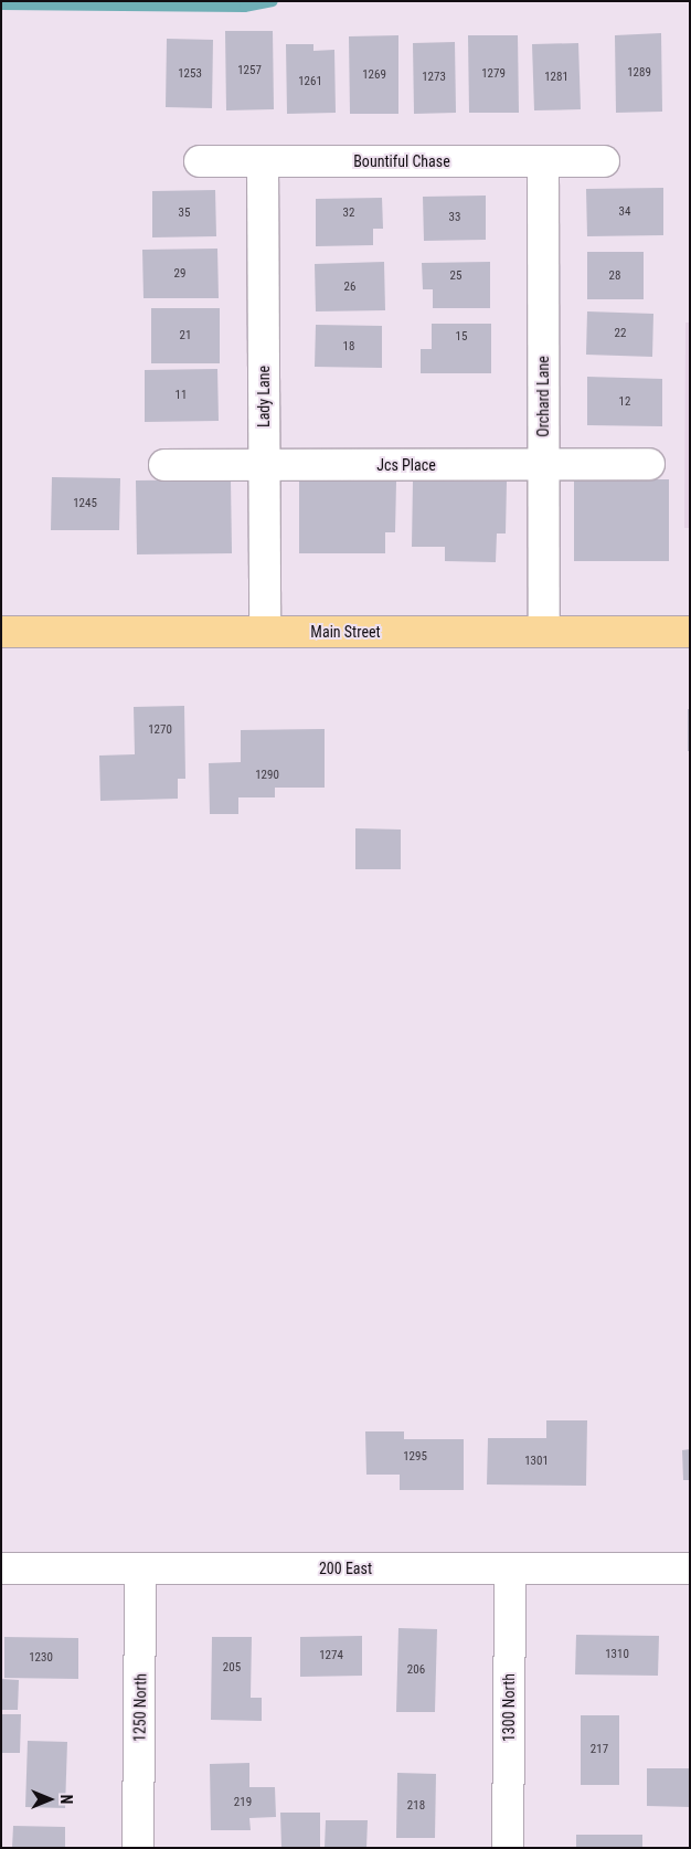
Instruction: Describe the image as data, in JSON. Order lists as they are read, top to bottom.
{
  "streets": {
    "main road": ["Main Street"],
    "street": [
      "Bountiful Chase",
      "Lady Lane",
      "Orchard Lane",
      "Jcs Place",
      "200 East",
      "1250 North",
      "1300 North"
    ]
  },
  "crossings": [
    ["Bountiful Chase", "Lady Lane"],
    ["Bountiful Chase", "Orchard Lane"],
    ["Lady Lane", "Jcs Place"],
    ["Lady Lane", "Main Street"],
    ["Orchard Lane", "Jcs Place"],
    ["Orchard Lane", "Main Street"],
    ["200 East", "1250 North"],
    ["200 East", "1300 North"]
  ],
  "house_numbers": [
    "1257",
    "1289",
    "1253",
    "1279",
    "1269",
    "1273",
    "1281",
    "1261",
    "34",
    "35",
    "32",
    "33",
    "29",
    "25",
    "28",
    "26",
    "22",
    "21",
    "15",
    "18",
    "11",
    "12",
    "1245",
    "1270",
    "1290",
    "1295",
    "1301",
    "1310",
    "1274",
    "1230",
    "205",
    "206",
    "217",
    "219",
    "218"
  ],
  "north": "right"
}
